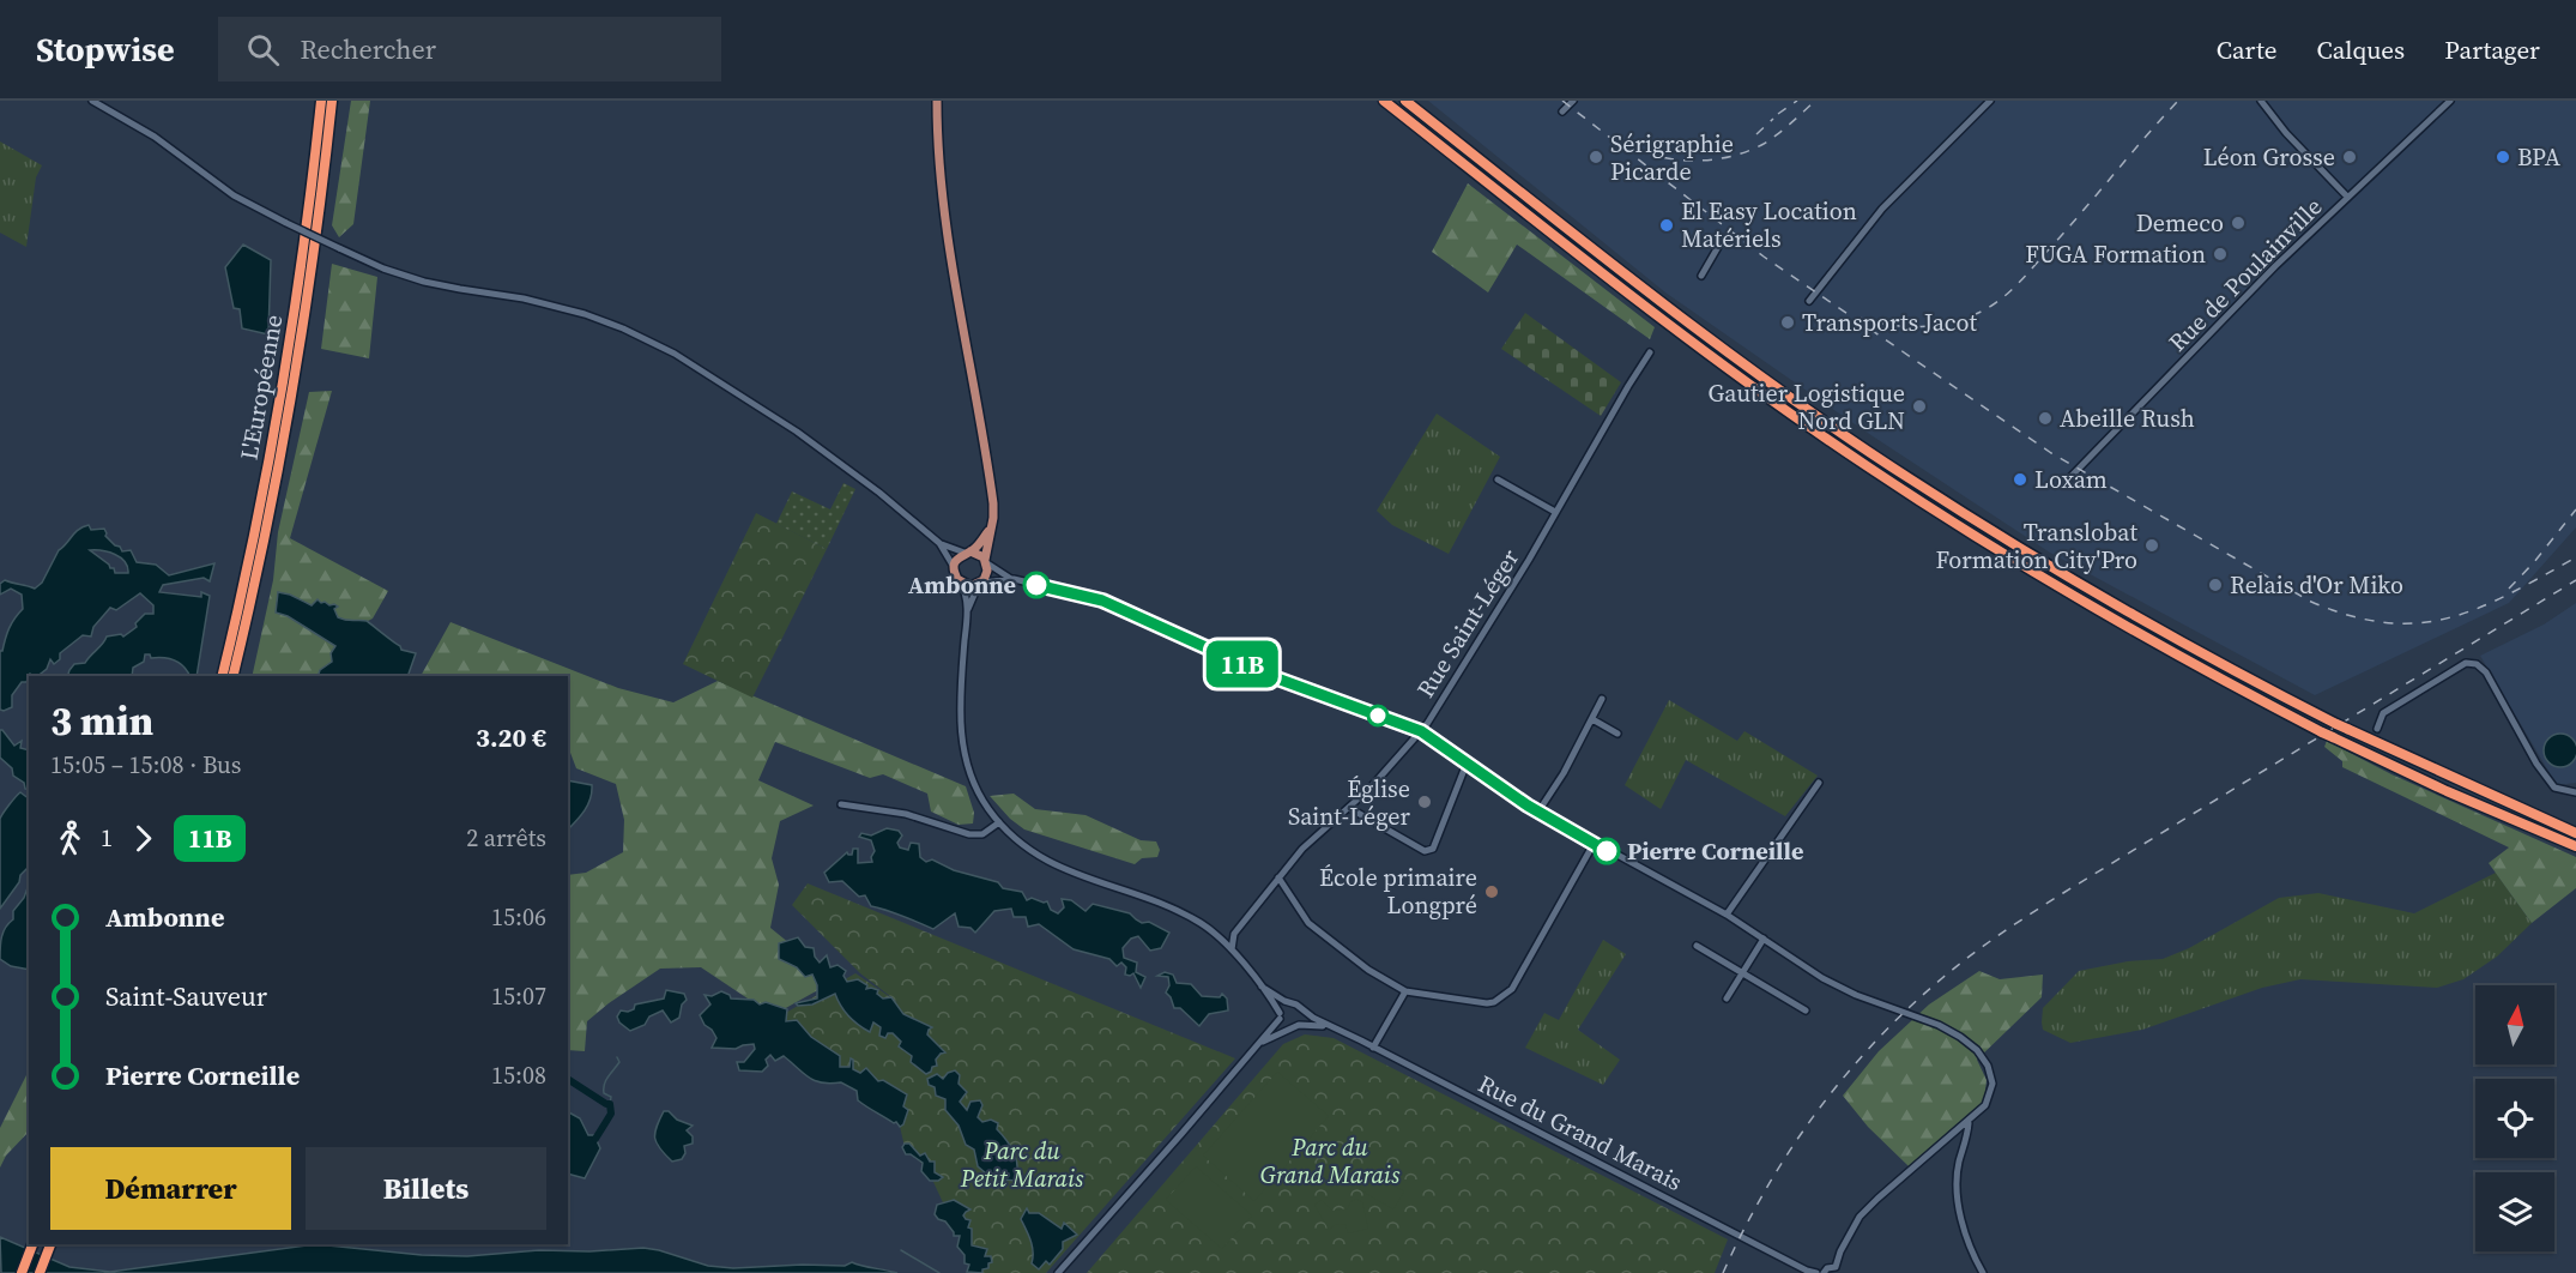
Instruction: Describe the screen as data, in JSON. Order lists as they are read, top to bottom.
{
  "streets": {
    "highway": ["L'Européenne"],
    "street": ["Rue de Poulainville", "Rue Saint-Léger", "Rue du Grand Marais"]
  },
  "parks": ["Parc du Grand Marais", "Parc du Petit Marais"],
  "places": [
    "Sérigraphie Picarde",
    "Léon Grosse",
    "BPA",
    "Demeco",
    "El Easy Location Matériels",
    "FUGA Formation",
    "Transports Jacot",
    "Gautier Logistique Nord GLN",
    "Abeille Rush",
    "Loxam",
    "Translobat Formation City'Pro",
    "Ambonne",
    "Relais d'Or Miko",
    "Église Saint-Léger",
    "Pierre Corneille",
    "École primaire Longpré"
  ],
  "lines": ["bus line 11B"],
  "north": "top",
  "page": {
    "header": "Stopwise",
    "search": "Rechercher",
    "nav": ["Carte", "Calques", "Partager"],
    "on_map": "11B",
    "heading": ["3 min", "15:05 – 15:08 · Bus", "3.20 €"],
    "legs": ["1", "11B", "2 arrêts"],
    "list": [
      {
        "name": "Ambonne",
        "value": "15:06"
      },
      {
        "name": "Saint-Sauveur",
        "value": "15:07"
      },
      {
        "name": "Pierre Corneille",
        "value": "15:08"
      }
    ],
    "buttons": ["Démarrer", "Billets"]
  }
}
